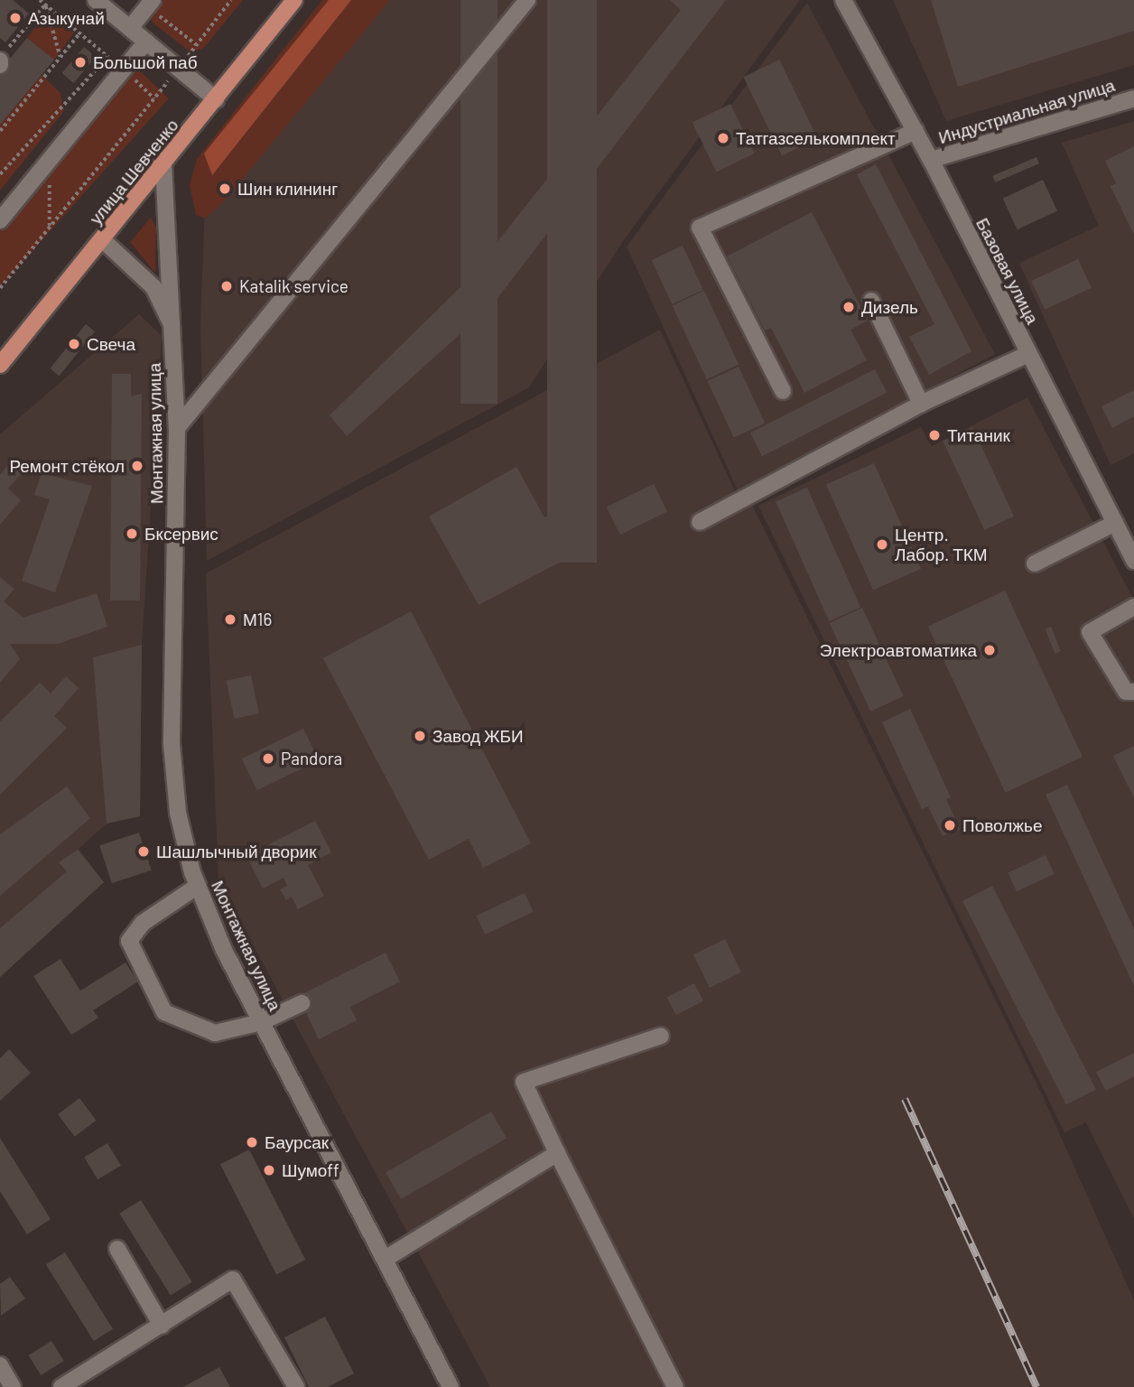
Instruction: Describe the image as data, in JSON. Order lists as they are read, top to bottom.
{
  "streets": {
    "main road": ["улица Шевченко"],
    "street": ["Индустриальная улица", "Базовая улица", "Монтажная улица"]
  },
  "crossings": [
    ["Индустриальная улица", "Базовая улица"],
    ["улица Шевченко", "Монтажная улица"]
  ],
  "places": [
    "Азыкунай",
    "Большой паб",
    "Татгазселькомплект",
    "Шин клининг",
    "Katalik service",
    "Дизель",
    "Свеча",
    "Титаник",
    "Ремонт стёкол",
    "Бксервис",
    "Центр. Лабор. ТКМ",
    "М16",
    "Электроавтоматика",
    "Завод ЖБИ",
    "Pandora",
    "Поволжье",
    "Шашлычный дворик",
    "Баурсак",
    "Шумоff"
  ]
}
